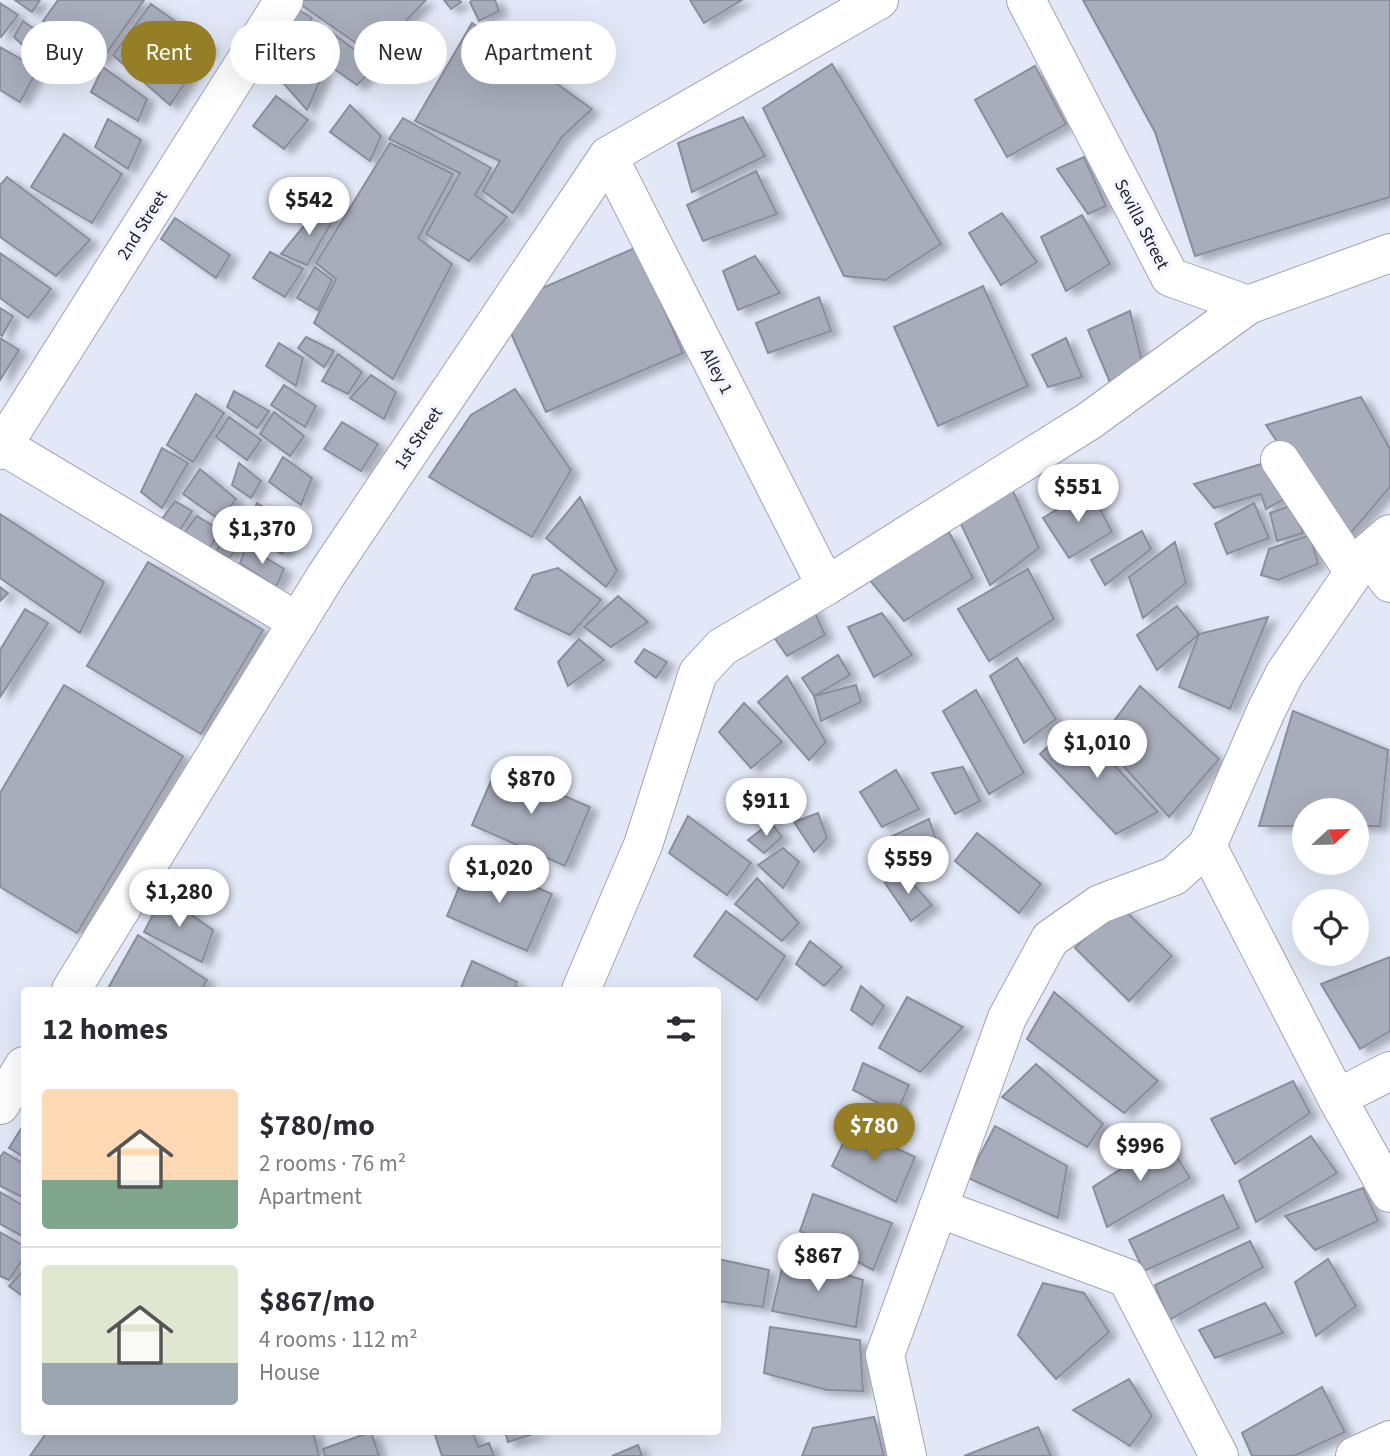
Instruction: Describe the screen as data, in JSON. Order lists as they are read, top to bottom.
{
  "streets": {
    "street": [
      "Sevilla Street",
      "2nd Street",
      "Alley 1",
      "1st Street"
    ]
  },
  "crossings": [
    ["Alley 1", "1st Street"]
  ],
  "north": "right",
  "page": {
    "chip": [
      "Buy",
      "Rent",
      "Filters",
      "New",
      "Apartment"
    ],
    "price": [
      "$542",
      "$551",
      "$1,370",
      "$1,010",
      "$870",
      "$911",
      "$559",
      "$1,020",
      "$1,280",
      "$780",
      "$996",
      "$867"
    ],
    "heading": "12 homes",
    "list": [
      {
        "name": "$780/mo",
        "note": "2 rooms · 76 m² · Apartment"
      },
      {
        "name": "$867/mo",
        "note": "4 rooms · 112 m² · House"
      }
    ]
  }
}
